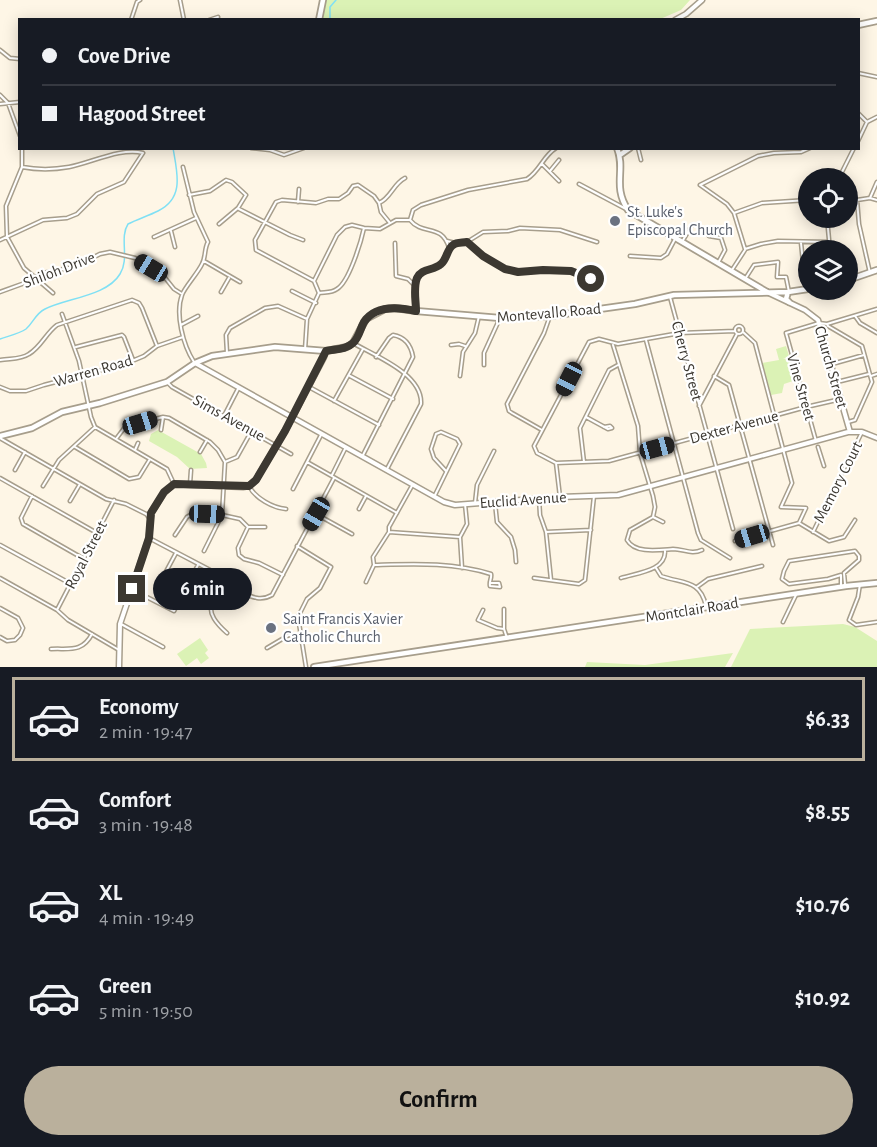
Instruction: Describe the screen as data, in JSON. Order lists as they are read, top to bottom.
{
  "streets": {
    "main road": ["Montevallo Road", "Montclair Road"],
    "street": [
      "Shiloh Drive",
      "Cherry Street",
      "Church Street",
      "Warren Road",
      "Vine Street",
      "Sims Avenue",
      "Dexter Avenue",
      "Memory Court",
      "Euclid Avenue",
      "Royal Street"
    ]
  },
  "crossings": [
    ["Montevallo Road", "Cherry Street"],
    ["Montevallo Road", "Church Street"],
    ["Cherry Street", "Dexter Avenue"],
    ["Cherry Street", "Euclid Avenue"],
    ["Church Street", "Vine Street"],
    ["Church Street", "Dexter Avenue"],
    ["Church Street", "Euclid Avenue"],
    ["Vine Street", "Dexter Avenue"],
    ["Vine Street", "Euclid Avenue"],
    ["Memory Court", "Euclid Avenue"]
  ],
  "places": ["St. Luke's Episcopal Church", "Saint Francis Xavier Catholic Church"],
  "page": {
    "banner": ["Cove Drive", "Hagood Street"],
    "bubble": "6 min",
    "list": [
      {
        "name": "Economy",
        "note": "2 min · 19:47",
        "value": "$6.33"
      },
      {
        "name": "Comfort",
        "note": "3 min · 19:48",
        "value": "$8.55"
      },
      {
        "name": "XL",
        "note": "4 min · 19:49",
        "value": "$10.76"
      },
      {
        "name": "Green",
        "note": "5 min · 19:50",
        "value": "$10.92"
      }
    ],
    "buttons": "Confirm"
  }
}
